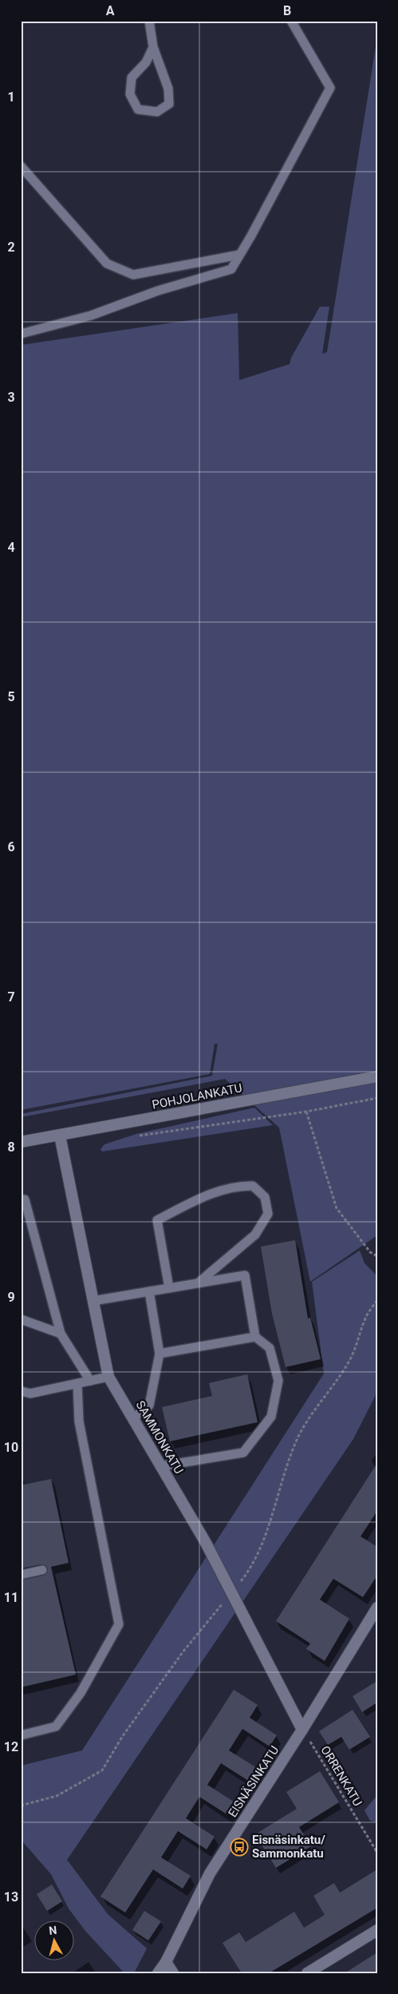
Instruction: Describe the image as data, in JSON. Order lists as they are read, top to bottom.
{
  "streets": {
    "street": ["POHJOLANKATU", "SAMMONKATU", "EISNÄSINKATU"],
    "path": ["ORRENKATU"]
  },
  "crossings": [
    ["POHJOLANKATU", "SAMMONKATU"],
    ["SAMMONKATU", "ORRENKATU"],
    ["SAMMONKATU", "EISNÄSINKATU"],
    ["ORRENKATU", "EISNÄSINKATU"]
  ],
  "places": {
    "bus stop": ["Eisnäsinkatu/ Sammonkatu"]
  },
  "north": "top",
  "grid": {
    "columns": ["A", "B"],
    "rows": [
      "1",
      "2",
      "3",
      "4",
      "5",
      "6",
      "7",
      "8",
      "9",
      "10",
      "11",
      "12",
      "13"
    ]
  }
}
